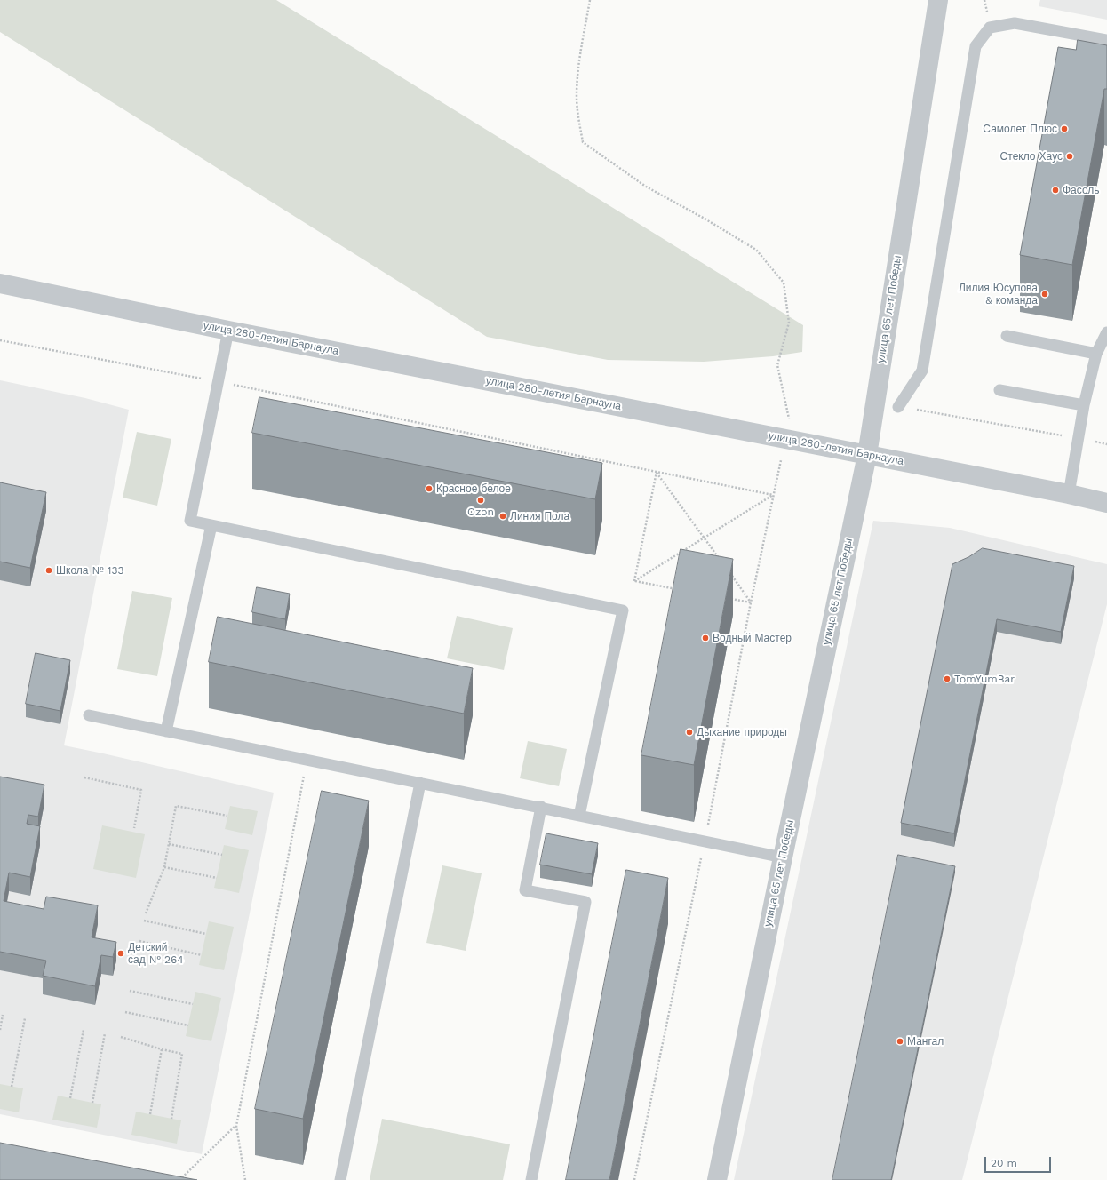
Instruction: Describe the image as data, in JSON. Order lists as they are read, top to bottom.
{
  "streets": {
    "street": ["улица 65 лет Победы", "улица 280-летия Барнаула"]
  },
  "crossings": [
    ["улица 65 лет Победы", "улица 280-летия Барнаула"]
  ],
  "places": [
    "Самолет Плюс",
    "Стекло Хаус",
    "Фасоль",
    "Лилия Юсупова & команда",
    "Красное белое",
    "Ozon",
    "Линия Пола",
    "Школа № 133",
    "Водный Мастер",
    "TomYumBar",
    "Дыхание природы",
    "Детский сад № 264",
    "Мангал"
  ],
  "scale_bar": "20 m"
}
